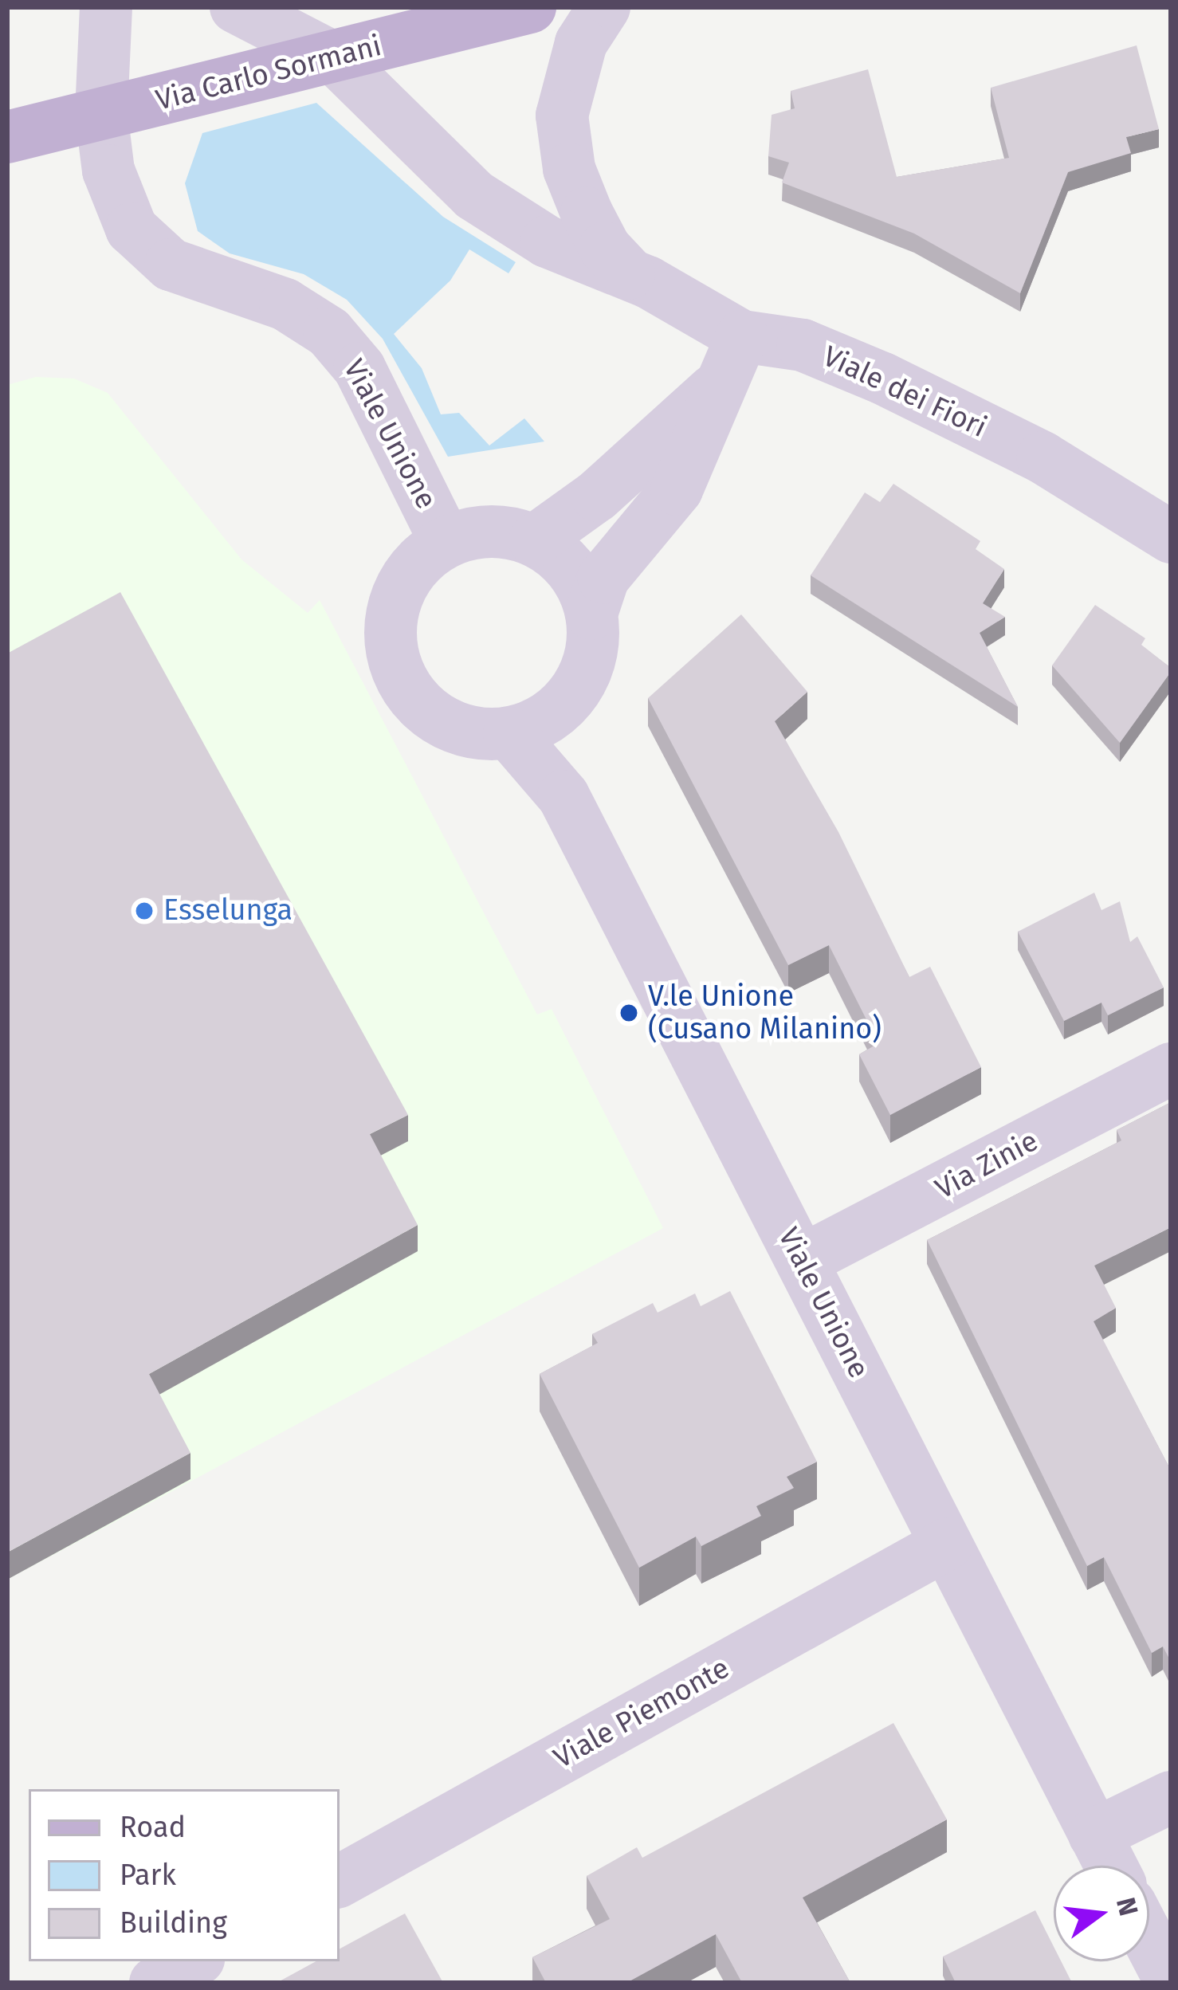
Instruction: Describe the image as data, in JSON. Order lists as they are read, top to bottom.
{
  "streets": {
    "main road": ["Via Carlo Sormani"],
    "street": [
      "Viale dei Fiori",
      "Viale Unione",
      "Via Zinie",
      "Viale Piemonte"
    ]
  },
  "crossings": [
    ["Via Carlo Sormani", "Viale dei Fiori"],
    ["Via Carlo Sormani", "Viale Unione"],
    ["Viale Unione", "Via Zinie"],
    ["Viale Unione", "Viale Piemonte"]
  ],
  "places": ["Esselunga", "V.le Unione (Cusano Milanino)"],
  "legend": ["Road", "Park", "Building"],
  "north": "right"
}
